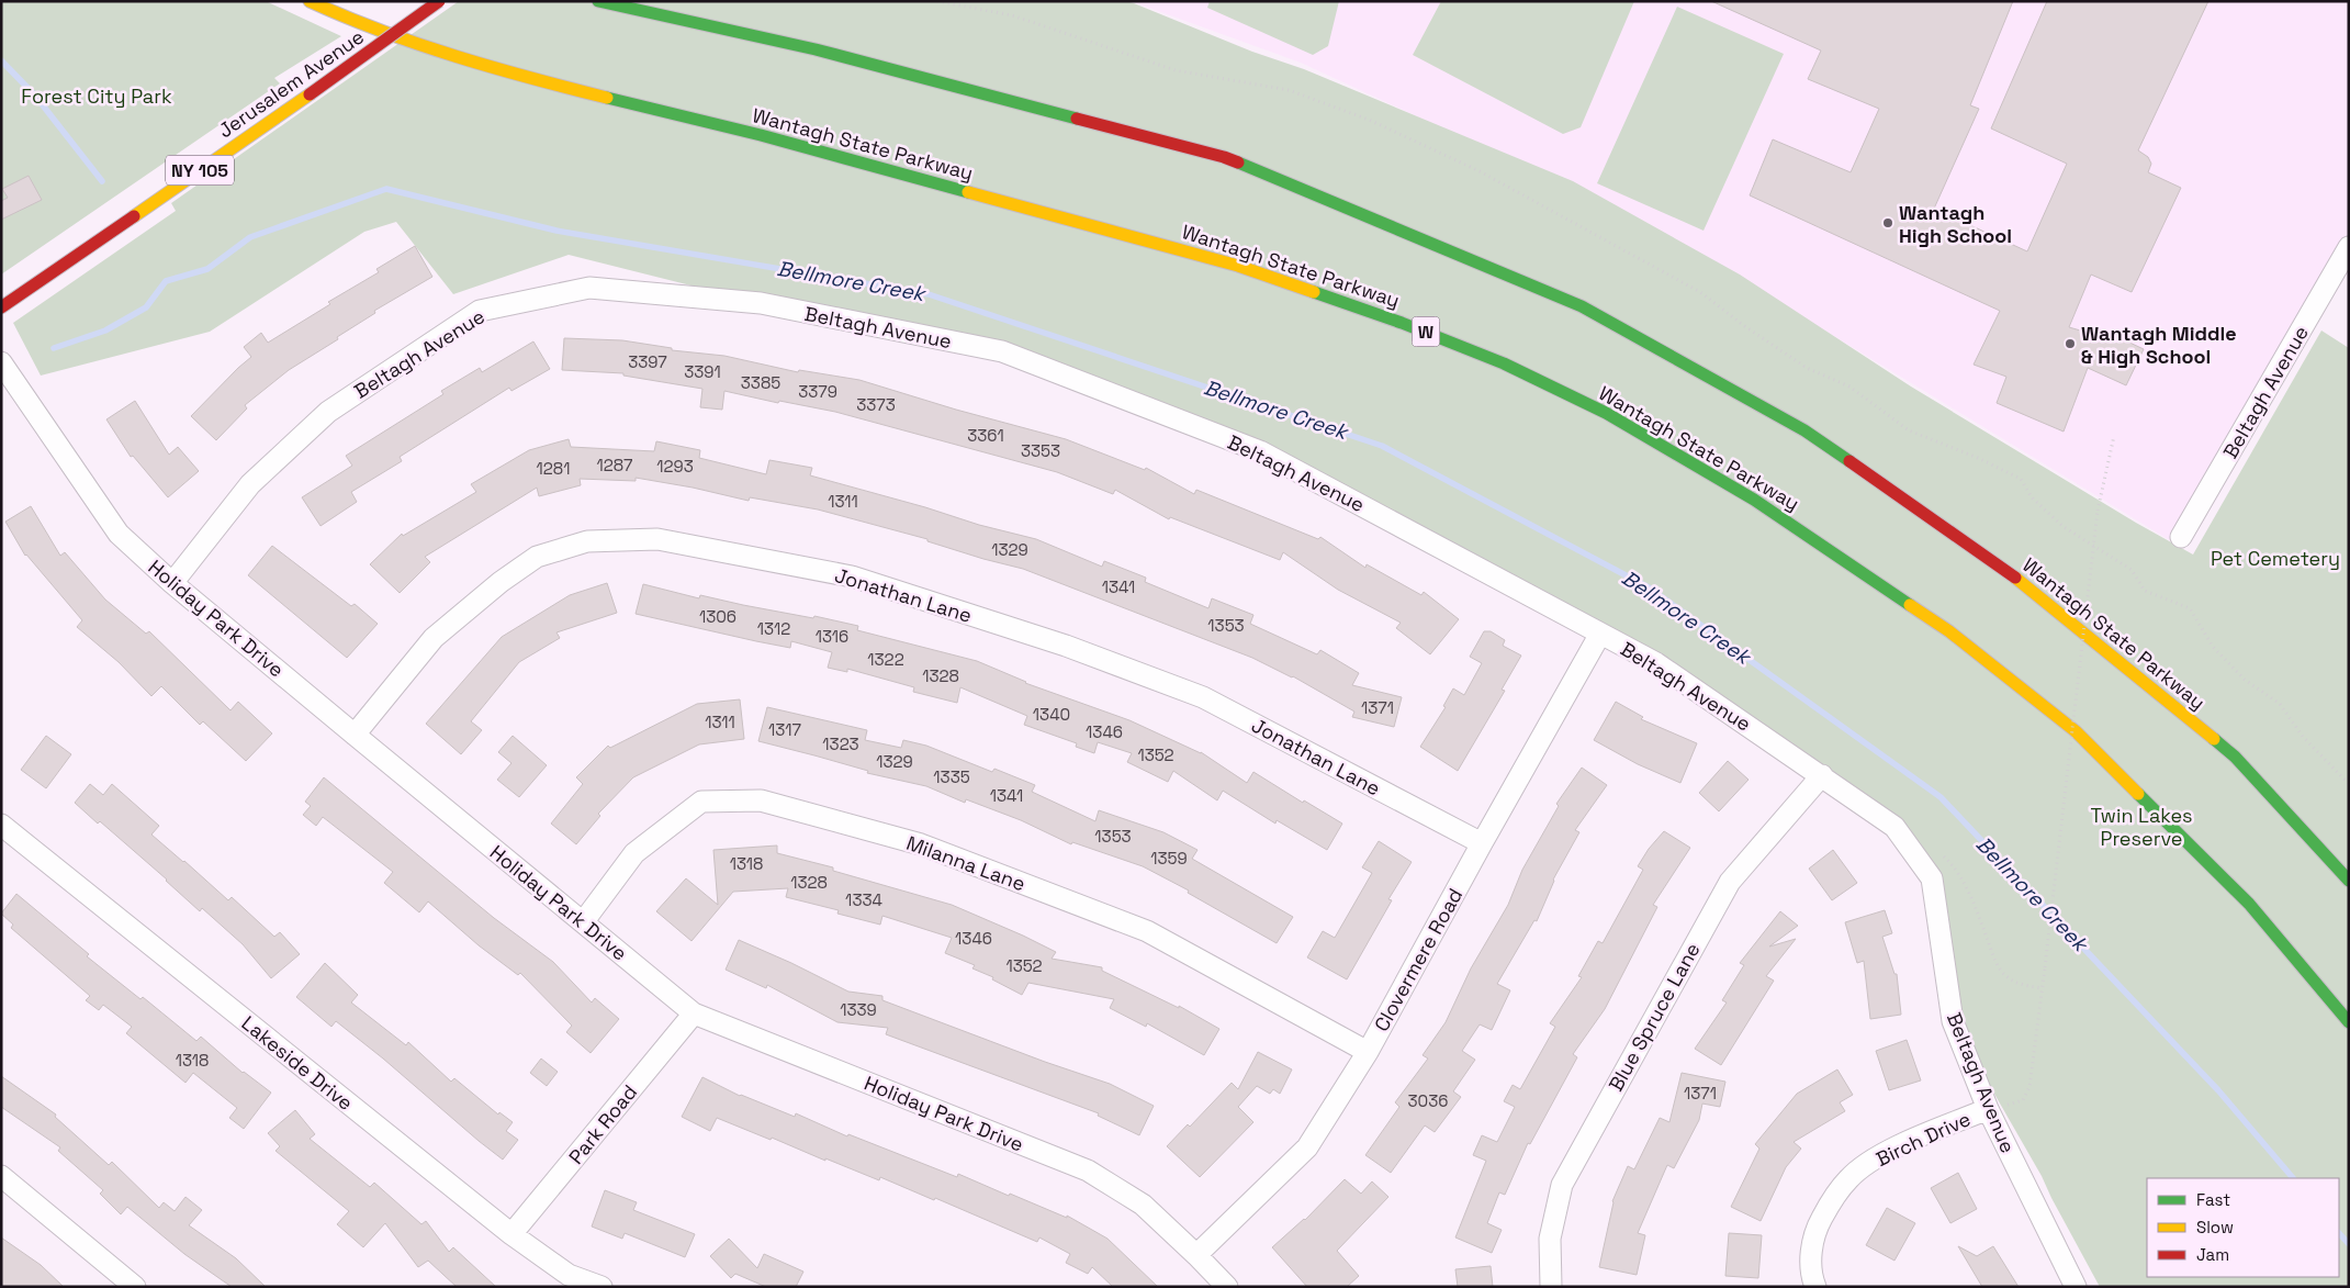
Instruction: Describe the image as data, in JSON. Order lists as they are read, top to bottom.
{
  "streets": {
    "main road": [
      "Jerusalem Avenue",
      "Wantagh State Parkway",
      "NY 105",
      "W"
    ],
    "street": [
      "Beltagh Avenue",
      "Jonathan Lane",
      "Holiday Park Drive",
      "Milanna Lane",
      "Clovermere Road",
      "Blue Spruce Lane",
      "Lakeside Drive",
      "Park Road",
      "Birch Drive"
    ]
  },
  "crossings": [
    ["Beltagh Avenue", "Holiday Park Drive"],
    ["Beltagh Avenue", "Clovermere Road"],
    ["Beltagh Avenue", "Blue Spruce Lane"],
    ["Beltagh Avenue", "Birch Drive"],
    ["Jonathan Lane", "Holiday Park Drive"],
    ["Jonathan Lane", "Clovermere Road"],
    ["Holiday Park Drive", "Milanna Lane"],
    ["Holiday Park Drive", "Clovermere Road"],
    ["Holiday Park Drive", "Park Road"],
    ["Milanna Lane", "Clovermere Road"],
    ["Lakeside Drive", "Park Road"]
  ],
  "water": ["Bellmore Creek"],
  "parks": ["Forest City Park", "Pet Cemetery", "Twin Lakes Preserve"],
  "places": ["Wantagh High School", "Wantagh Middle & High School"],
  "house_numbers": [
    "3397",
    "3391",
    "3385",
    "3379",
    "3373",
    "3361",
    "3353",
    "1287",
    "1293",
    "1281",
    "1311",
    "1329",
    "1341",
    "1306",
    "1353",
    "1312",
    "1316",
    "1322",
    "1328",
    "1371",
    "1340",
    "1311",
    "1317",
    "1346",
    "1323",
    "1352",
    "1329",
    "1335",
    "1341",
    "1353",
    "1359",
    "1318",
    "1328",
    "1334",
    "1346",
    "1352",
    "1339",
    "1318",
    "1371",
    "3036"
  ],
  "legend": ["Fast", "Slow", "Jam"]
}
